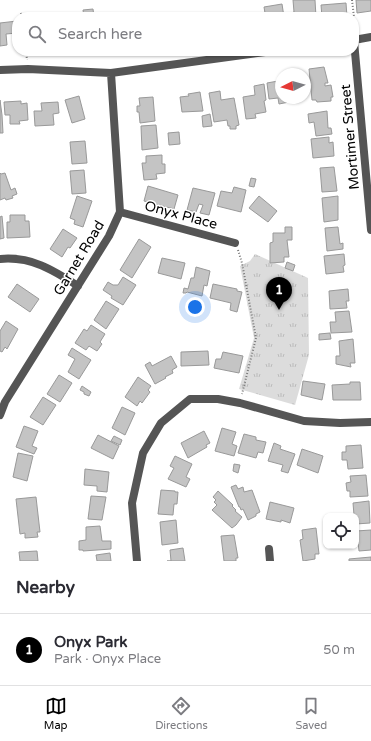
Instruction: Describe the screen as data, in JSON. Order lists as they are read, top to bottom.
{
  "streets": {
    "street": ["Mortimer Street", "Onyx Place", "Garnet Road"]
  },
  "crossings": [
    ["Onyx Place", "Garnet Road"]
  ],
  "north": "left",
  "page": {
    "search": "Search here",
    "pins": "1",
    "heading": "Nearby",
    "list": [
      {
        "mark": "1",
        "name": "Onyx Park",
        "note": "Park · Onyx Place",
        "value": "50 m"
      }
    ],
    "nav": ["Map", "Directions", "Saved"]
  }
}
